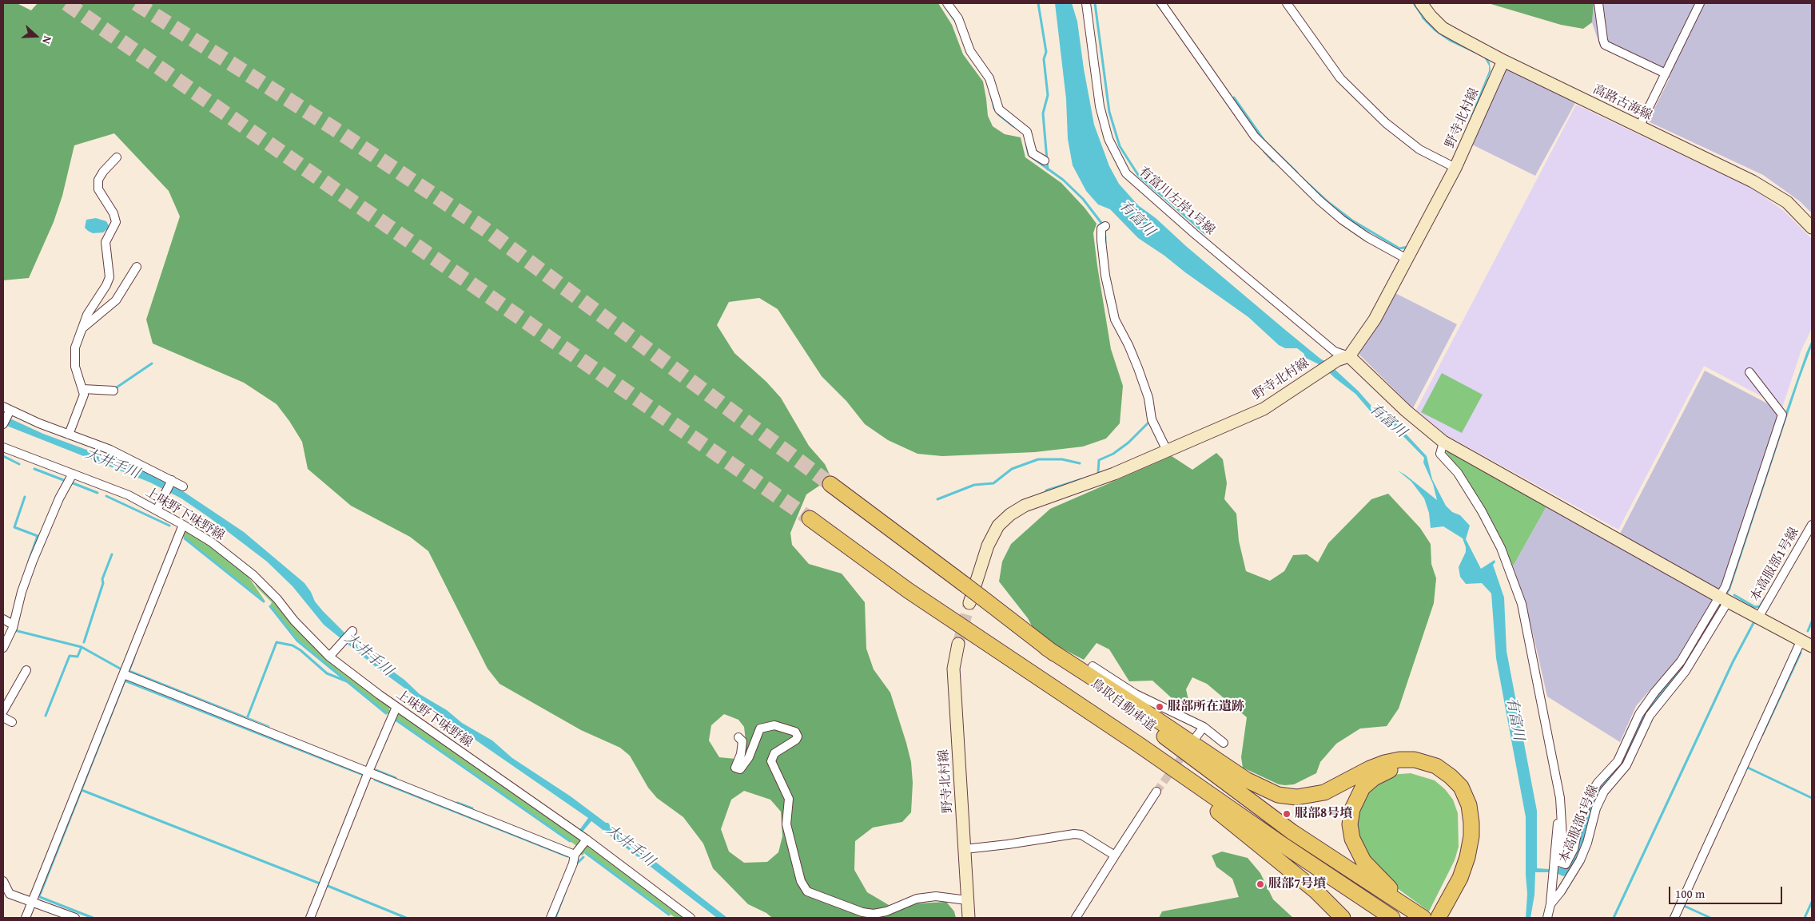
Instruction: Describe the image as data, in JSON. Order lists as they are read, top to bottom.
{
  "streets": {
    "highway": ["鳥取自動車道"],
    "street": [
      "高路古海線",
      "野寺北村線",
      "有富川左岸1号線",
      "上味野下味野線",
      "本高服部1号線"
    ]
  },
  "crossings": [
    ["高路古海線", "野寺北村線"],
    ["野寺北村線", "有富川左岸1号線"],
    ["野寺北村線", "鳥取自動車道"]
  ],
  "water": ["有富川", "大井手川"],
  "places": ["服部所在遺跡", "服部8号墳", "服部7号墳"],
  "scale_bar": "100 m",
  "north": "right"
}
